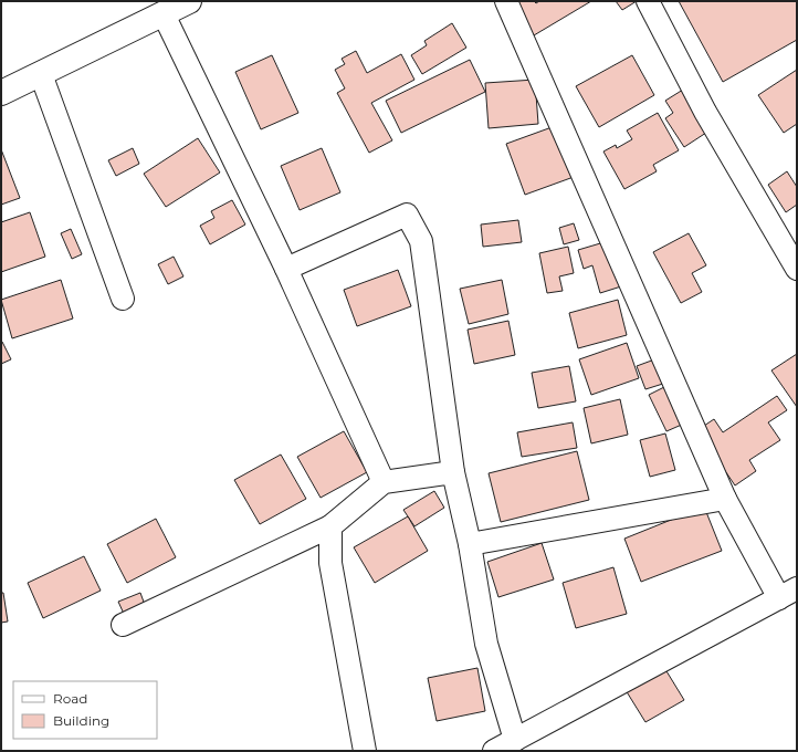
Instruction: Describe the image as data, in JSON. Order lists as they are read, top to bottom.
{
  "legend": ["Road", "Building"]
}
